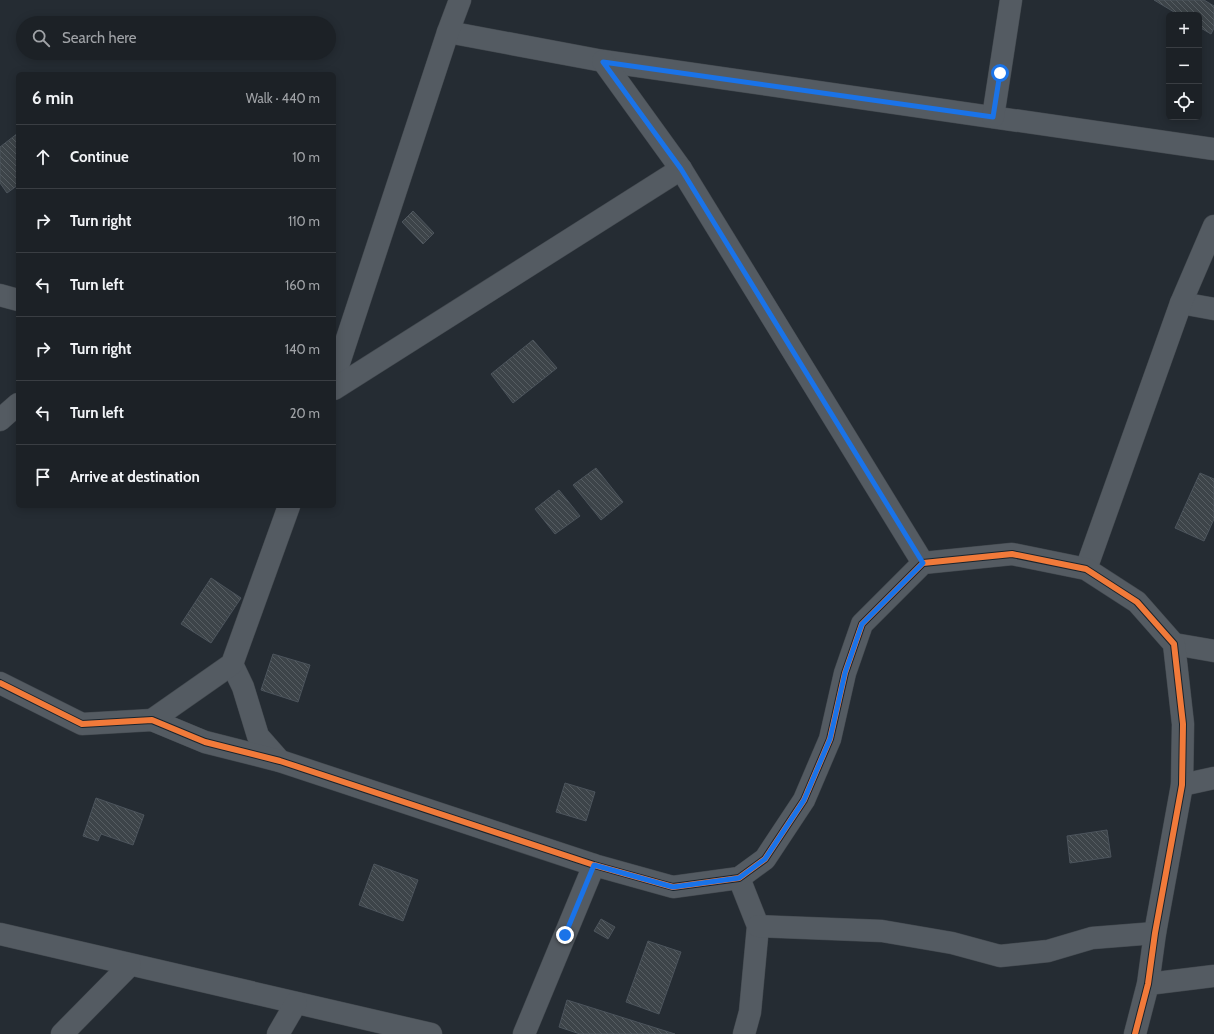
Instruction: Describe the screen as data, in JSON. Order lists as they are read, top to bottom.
{
  "page": {
    "map_buttons": ["+", "−"],
    "search": "Search here",
    "heading": ["6 min", "Walk · 440 m"],
    "list": [
      ["Continue", "10 m"],
      ["Turn right", "110 m"],
      ["Turn left", "160 m"],
      ["Turn right", "140 m"],
      ["Turn left", "20 m"],
      "Arrive at destination"
    ]
  }
}
